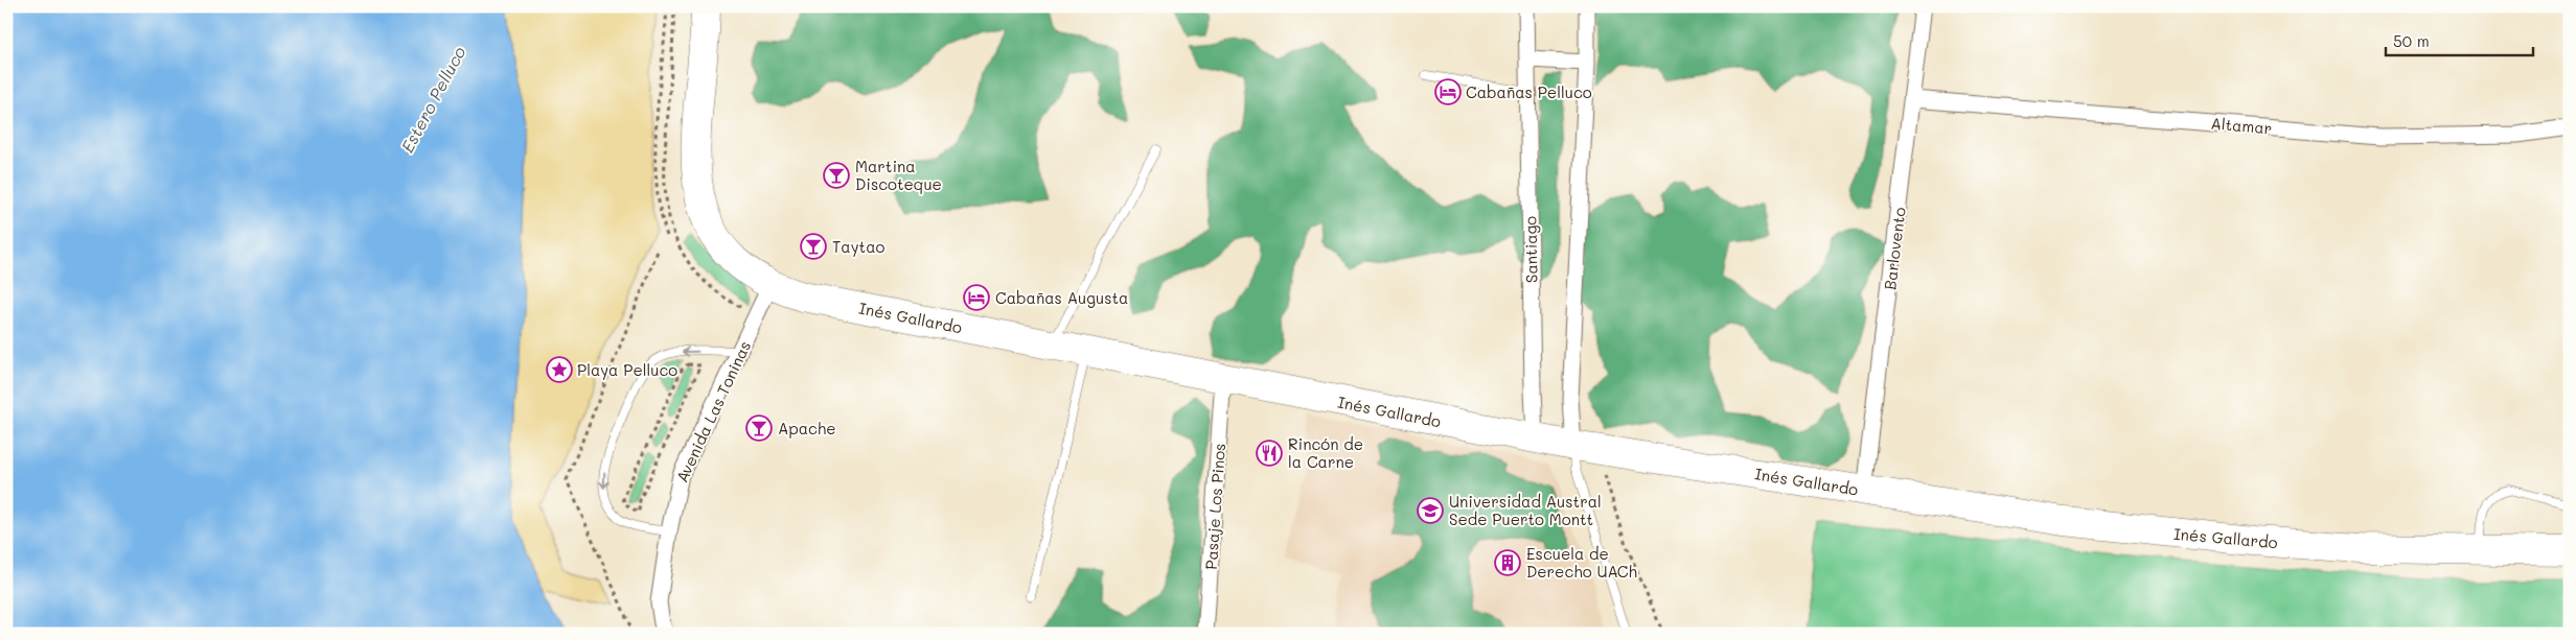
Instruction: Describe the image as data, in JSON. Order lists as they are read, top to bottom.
{
  "streets": {
    "highway": ["Inés Gallardo"],
    "street": [
      "Altamar",
      "Barlovento",
      "Santiago",
      "Avenida Las Toninas",
      "Pasaje Los Pinos"
    ]
  },
  "crossings": [
    ["Altamar", "Barlovento"],
    ["Barlovento", "Inés Gallardo"],
    ["Santiago", "Inés Gallardo"],
    ["Inés Gallardo", "Avenida Las Toninas"],
    ["Inés Gallardo", "Pasaje Los Pinos"]
  ],
  "water": ["Estero Pelluco"],
  "places": {
    "hotel": ["Cabañas Pelluco", "Cabañas Augusta"],
    "bar": ["Martina Discoteque", "Taytao", "Apache"],
    "place": ["Playa Pelluco"],
    "restaurant": ["Rincón de la Carne"],
    "school or university": ["Universidad Austral Sede Puerto Montt"],
    "building": ["Escuela de Derecho UACh"]
  },
  "scale_bar": "50 m"
}
